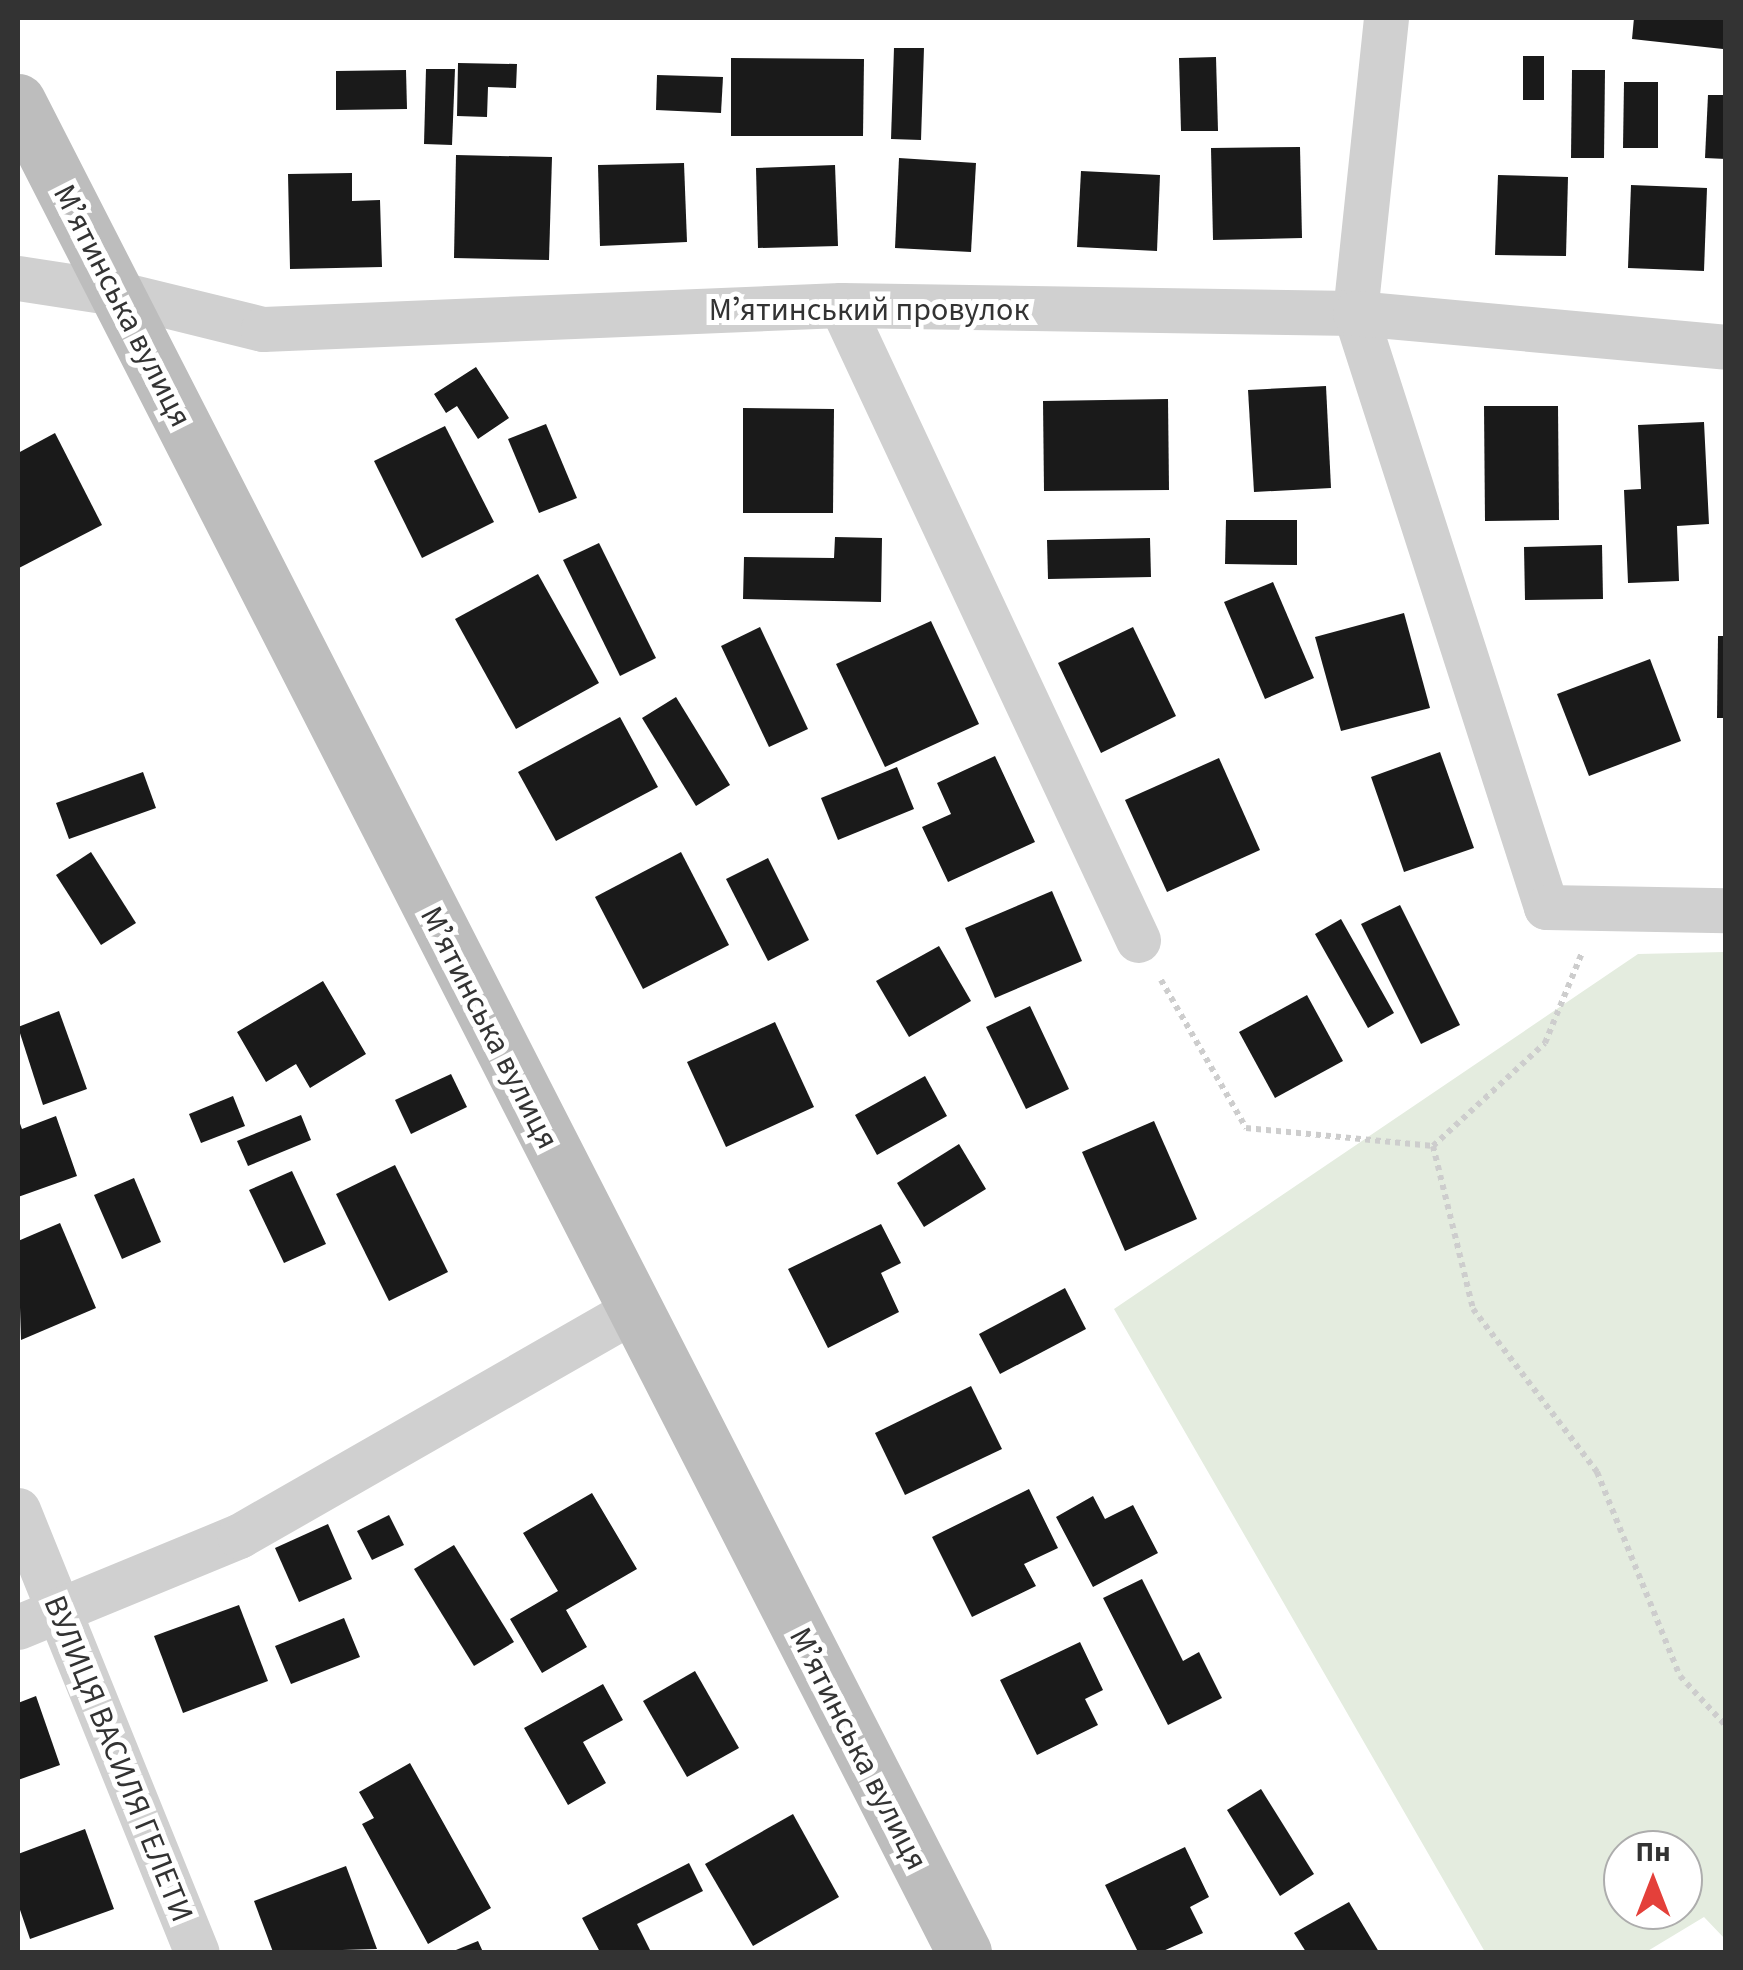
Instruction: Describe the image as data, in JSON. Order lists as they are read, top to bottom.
{
  "streets": {
    "street": ["Мʼятинська вулиця", "Мʼятинський провулок", "ВУЛИЦЯ ВАСИЛЯ ГЕЛЕТИ"]
  },
  "crossings": [
    ["Мʼятинська вулиця", "Мʼятинський провулок"]
  ],
  "north": "top"
}
